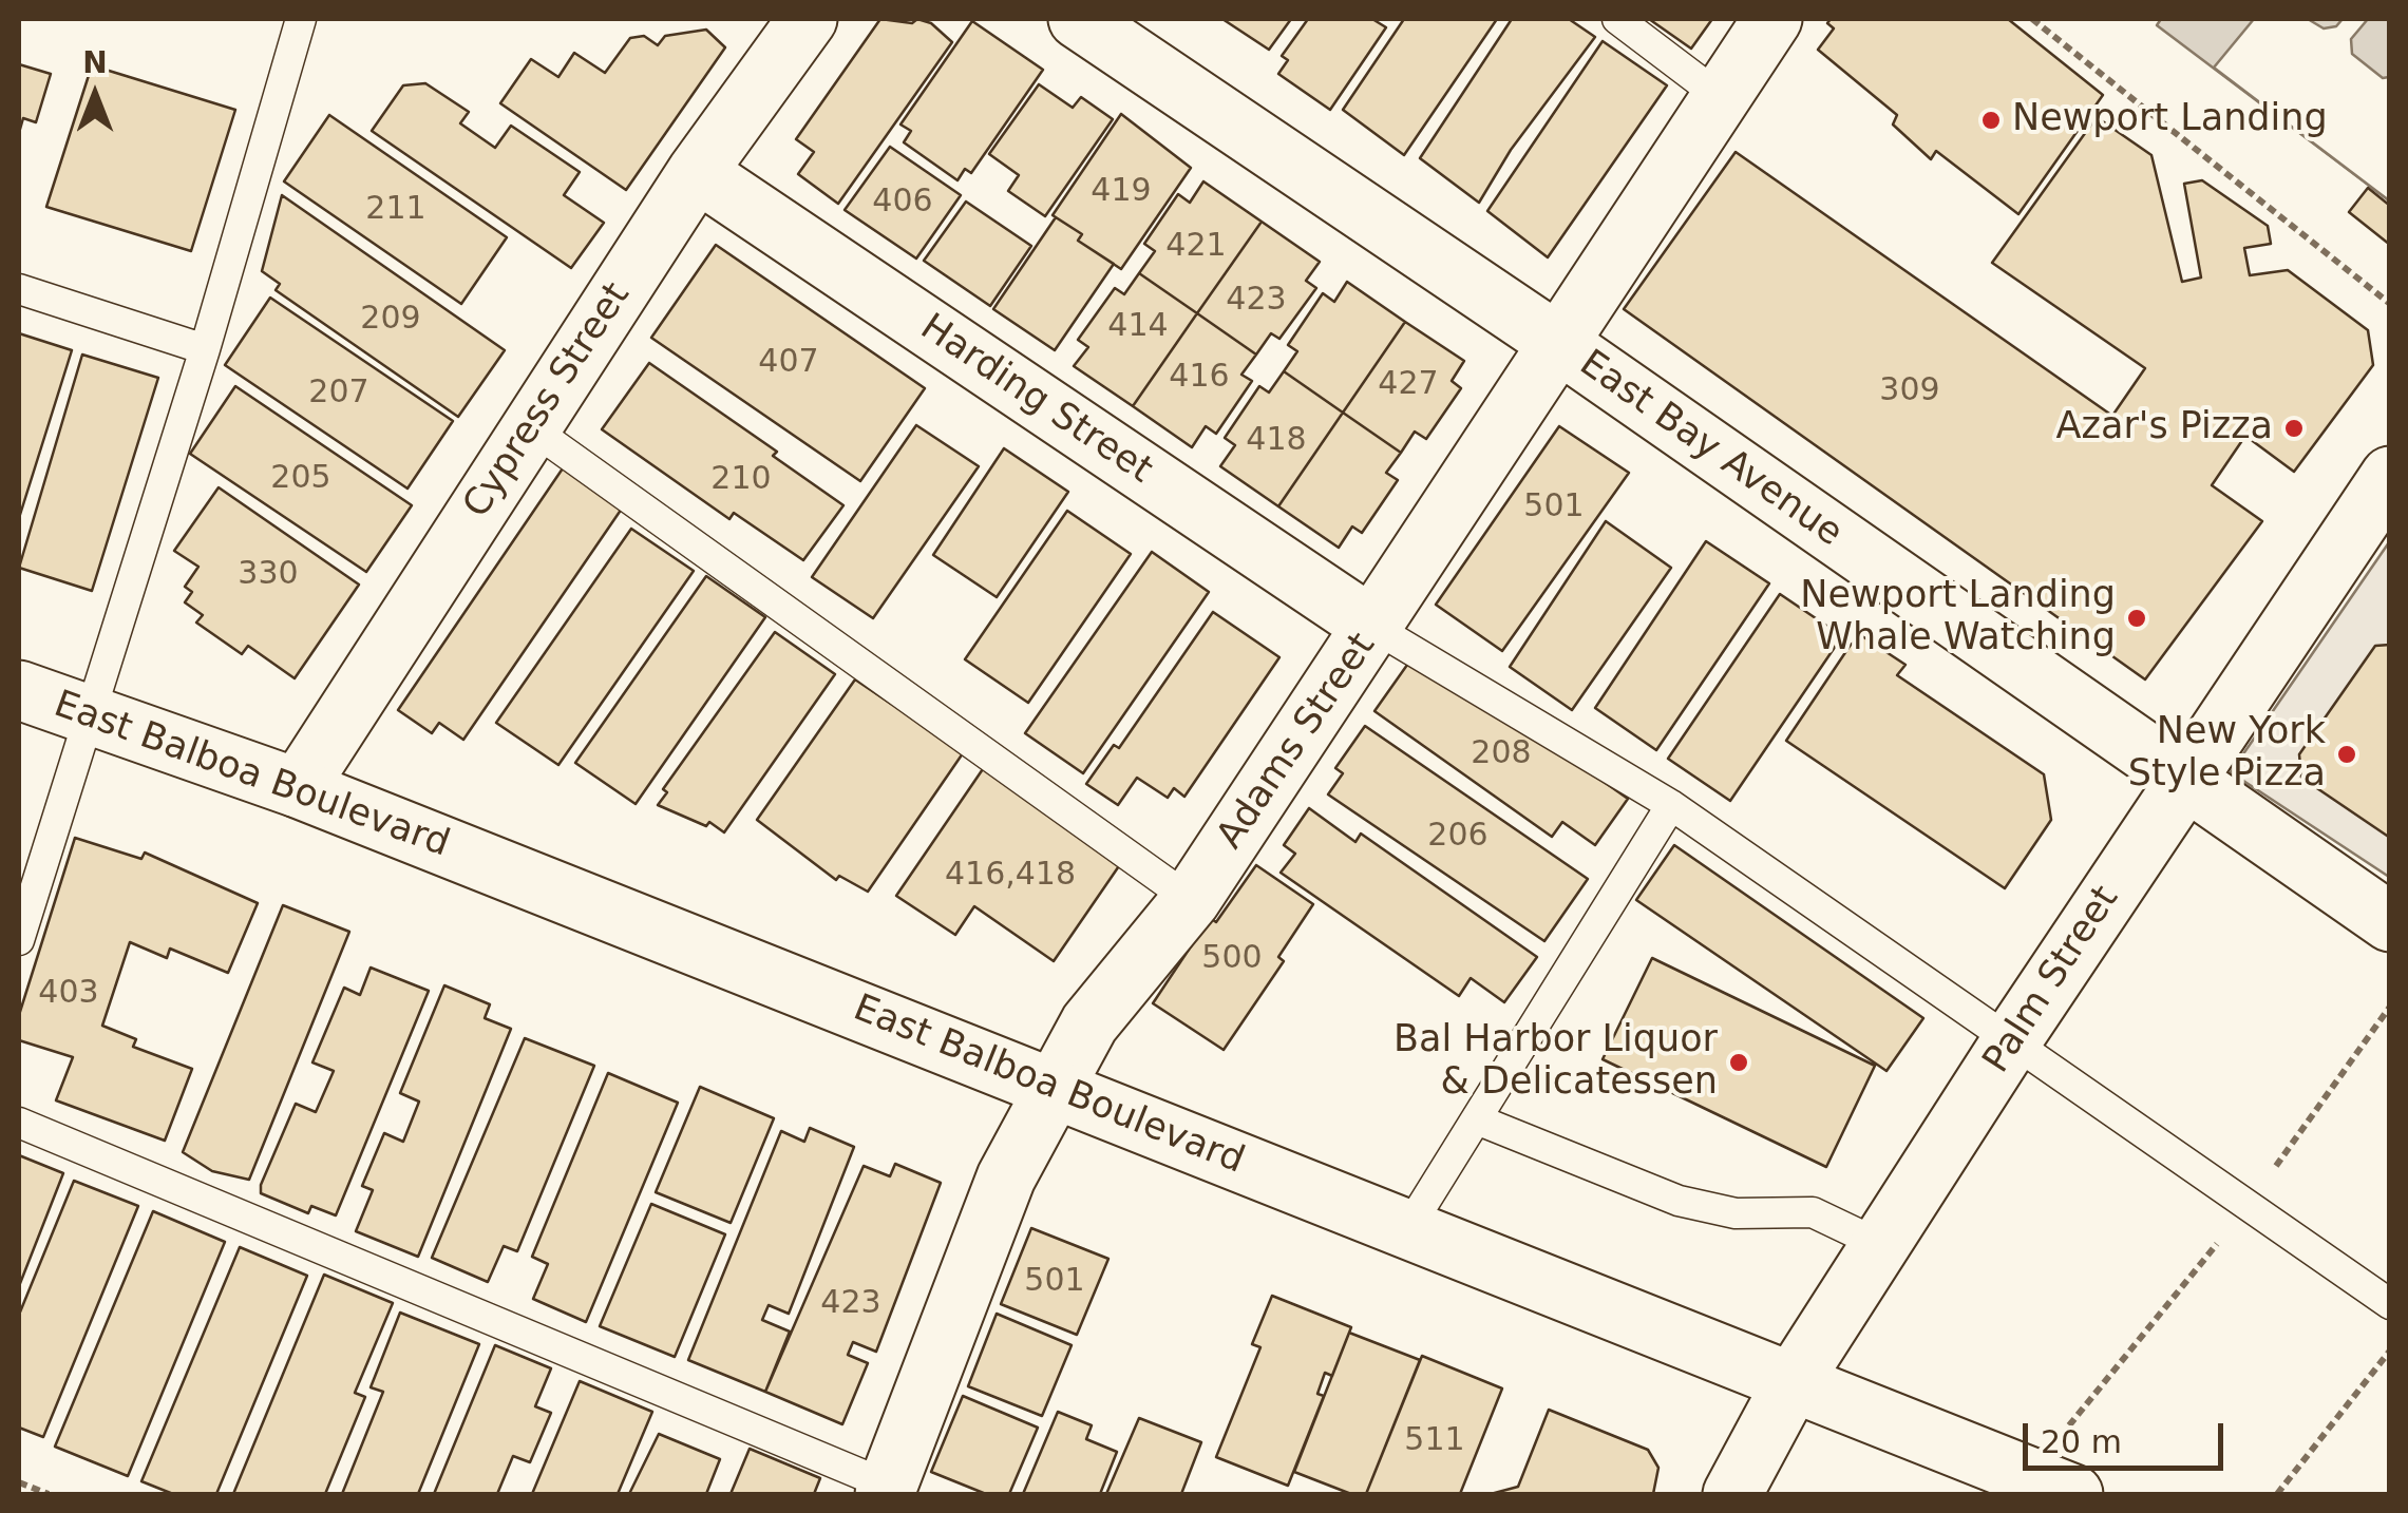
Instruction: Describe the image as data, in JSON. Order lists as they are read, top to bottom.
{
  "streets": {
    "street": [
      "Harding Street",
      "Cypress Street",
      "East Bay Avenue",
      "Adams Street",
      "East Balboa Boulevard",
      "Palm Street"
    ]
  },
  "crossings": [
    ["Harding Street", "Cypress Street"],
    ["Harding Street", "Adams Street"],
    ["Cypress Street", "East Balboa Boulevard"],
    ["East Bay Avenue", "Adams Street"],
    ["East Bay Avenue", "Palm Street"],
    ["Adams Street", "East Balboa Boulevard"],
    ["East Balboa Boulevard", "Palm Street"]
  ],
  "places": [
    "Newport Landing",
    "Azar's Pizza",
    "Newport Landing Whale Watching",
    "New York Style Pizza",
    "Bal Harbor Liquor & Delicatessen"
  ],
  "house_numbers": [
    "419",
    "406",
    "211",
    "421",
    "423",
    "209",
    "414",
    "407",
    "416",
    "427",
    "309",
    "207",
    "418",
    "205",
    "210",
    "501",
    "330",
    "208",
    "206",
    "416,418",
    "500",
    "403",
    "501",
    "423",
    "511"
  ],
  "scale_bar": "20 m",
  "north": "top"
}
